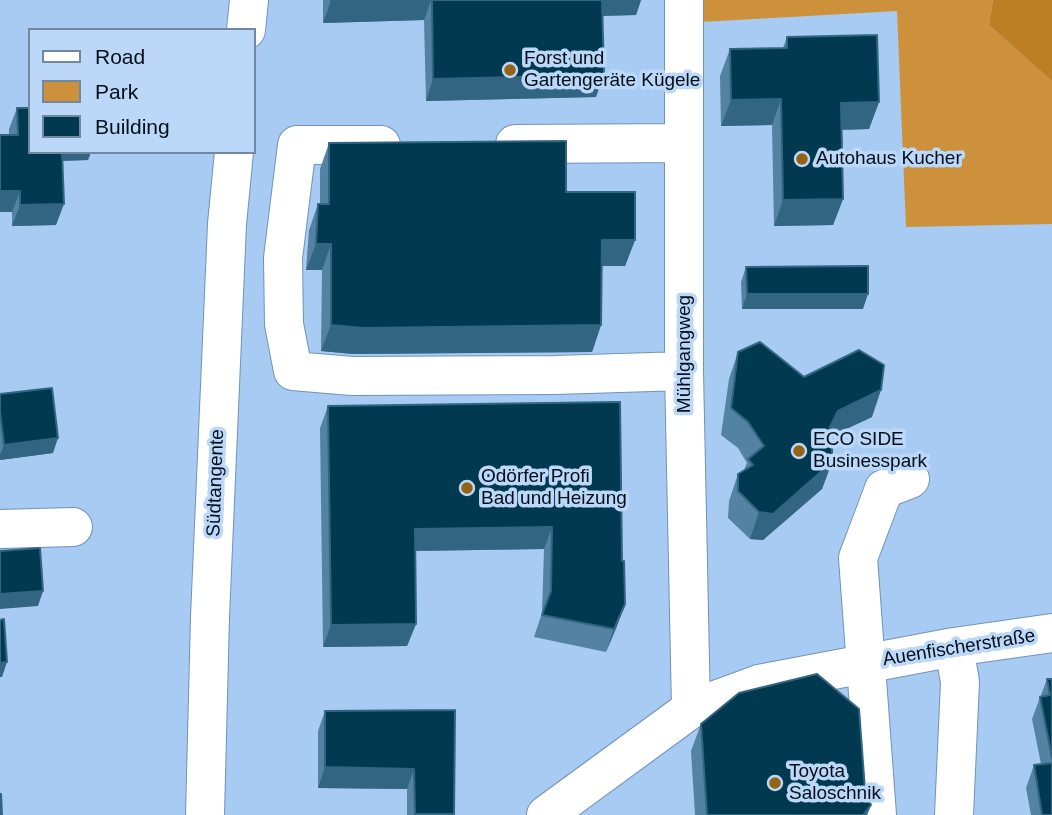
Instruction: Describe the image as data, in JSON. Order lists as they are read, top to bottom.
{
  "streets": {
    "street": ["Mühlgangweg", "Südtangente", "Auenfischerstraße"]
  },
  "crossings": [
    ["Mühlgangweg", "Auenfischerstraße"]
  ],
  "places": [
    "Forst und Gartengeräte Kügele",
    "Autohaus Kucher",
    "ECO SIDE Businesspark",
    "Odörfer Profi Bad und Heizung",
    "Toyota Saloschnik"
  ],
  "legend": ["Road", "Park", "Building"]
}
